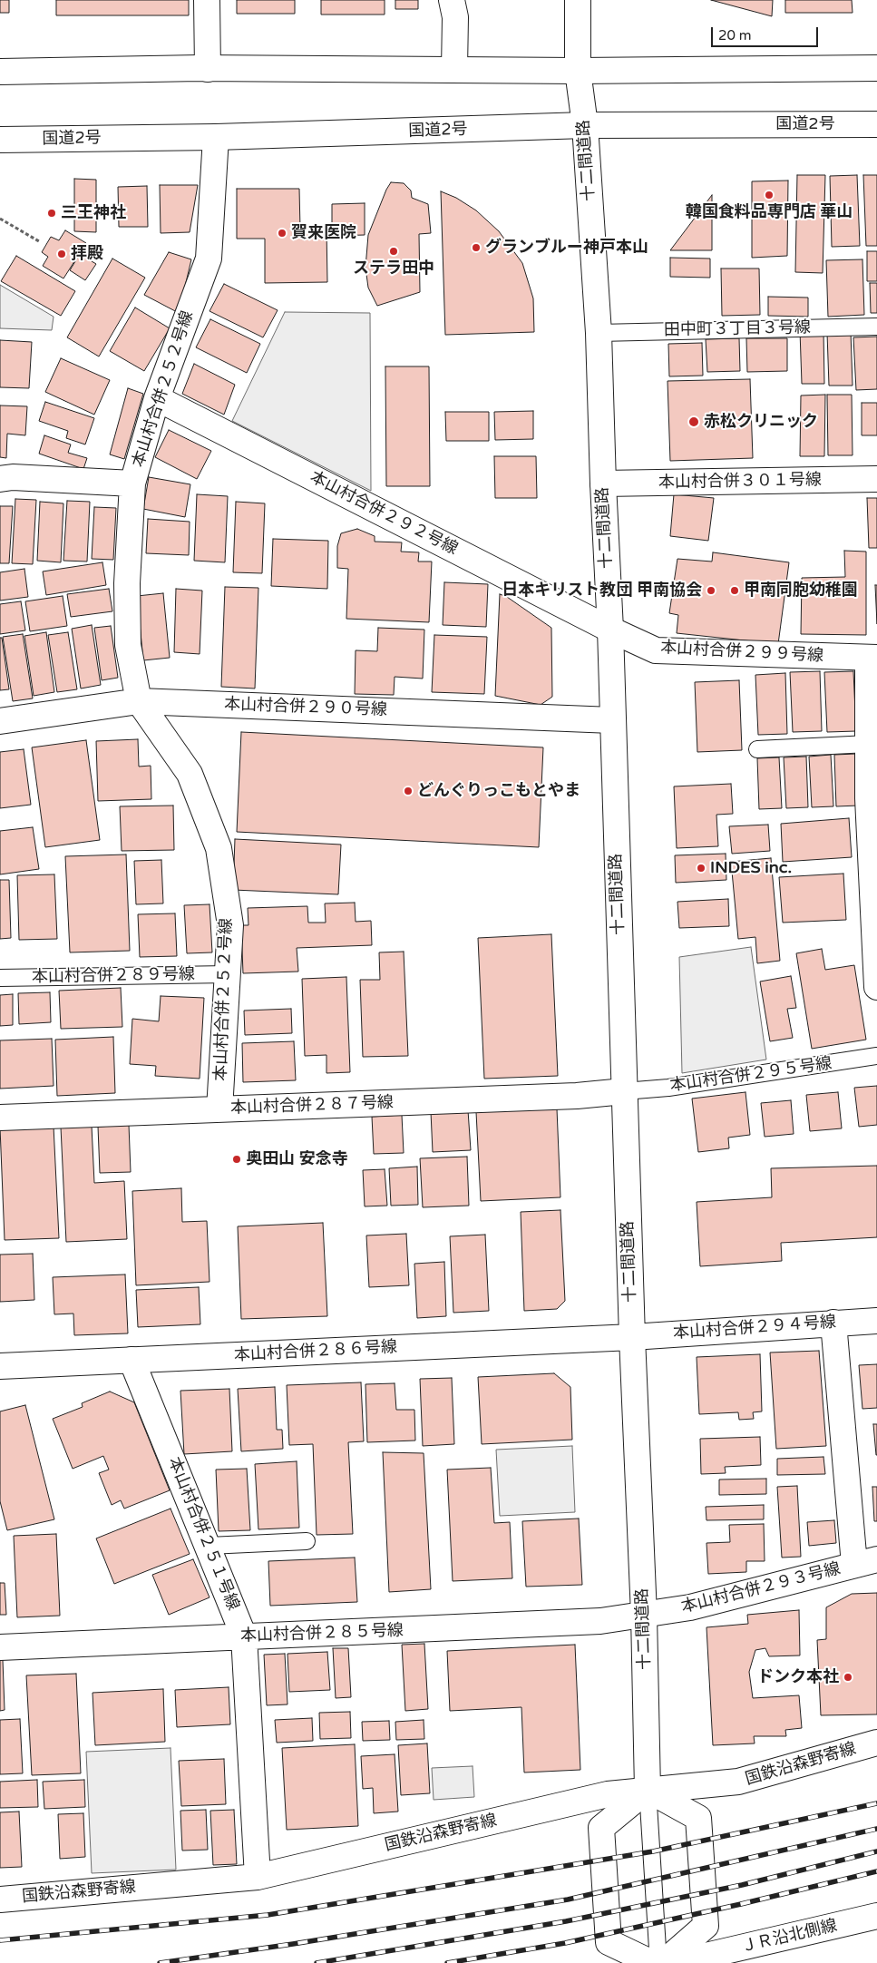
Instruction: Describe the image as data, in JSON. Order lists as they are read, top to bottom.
{
  "streets": {
    "main road": [
      "国道2号",
      "十二間道路",
      "本山村合併２５２号線",
      "本山村合併３０１号線",
      "本山村合併２９２号線",
      "本山村合併２９９号線",
      "本山村合併２９０号線",
      "本山村合併２８７号線",
      "本山村合併２９４号線",
      "本山村合併２８６号線",
      "本山村合併２５１号線",
      "本山村合併２９３号線",
      "本山村合併２８５号線",
      "国鉄沿森野寄線",
      "ＪＲ沿北側線"
    ],
    "lane": ["田中町３丁目３号線", "本山村合併２８９号線", "本山村合併２９５号線"]
  },
  "crossings": [
    ["国道2号", "十二間道路"],
    ["国道2号", "本山村合併２５２号線"],
    ["十二間道路", "田中町３丁目３号線"],
    ["十二間道路", "本山村合併３０１号線"],
    ["十二間道路", "本山村合併２９２号線"],
    ["十二間道路", "本山村合併２９９号線"],
    ["十二間道路", "本山村合併２９０号線"],
    ["十二間道路", "本山村合併２９５号線"],
    ["十二間道路", "本山村合併２８７号線"],
    ["十二間道路", "本山村合併２９４号線"],
    ["十二間道路", "本山村合併２８６号線"],
    ["十二間道路", "本山村合併２９３号線"],
    ["十二間道路", "本山村合併２８５号線"],
    ["十二間道路", "国鉄沿森野寄線"],
    ["本山村合併２５２号線", "本山村合併２９２号線"],
    ["本山村合併２５２号線", "本山村合併２９０号線"],
    ["本山村合併２５２号線", "本山村合併２８９号線"],
    ["本山村合併２５２号線", "本山村合併２８７号線"],
    ["本山村合併２９２号線", "本山村合併２９９号線"],
    ["本山村合併２９５号線", "本山村合併２８７号線"],
    ["本山村合併２９４号線", "本山村合併２８６号線"],
    ["本山村合併２８６号線", "本山村合併２５１号線"],
    ["本山村合併２５１号線", "本山村合併２８５号線"],
    ["本山村合併２５１号線", "国鉄沿森野寄線"],
    ["本山村合併２９３号線", "本山村合併２８５号線"]
  ],
  "places": [
    "韓国食料品専門店 華山",
    "三王神社",
    "賀来医院",
    "グランブルー神戸本山",
    "ステラ田中",
    "拝殿",
    "赤松クリニック",
    "日本キリスト教団 甲南協会",
    "甲南同胞幼稚園",
    "どんぐりっこもとやま",
    "INDES inc.",
    "奥田山 安念寺",
    "ドンク本社"
  ],
  "scale_bar": "20 m"
}
